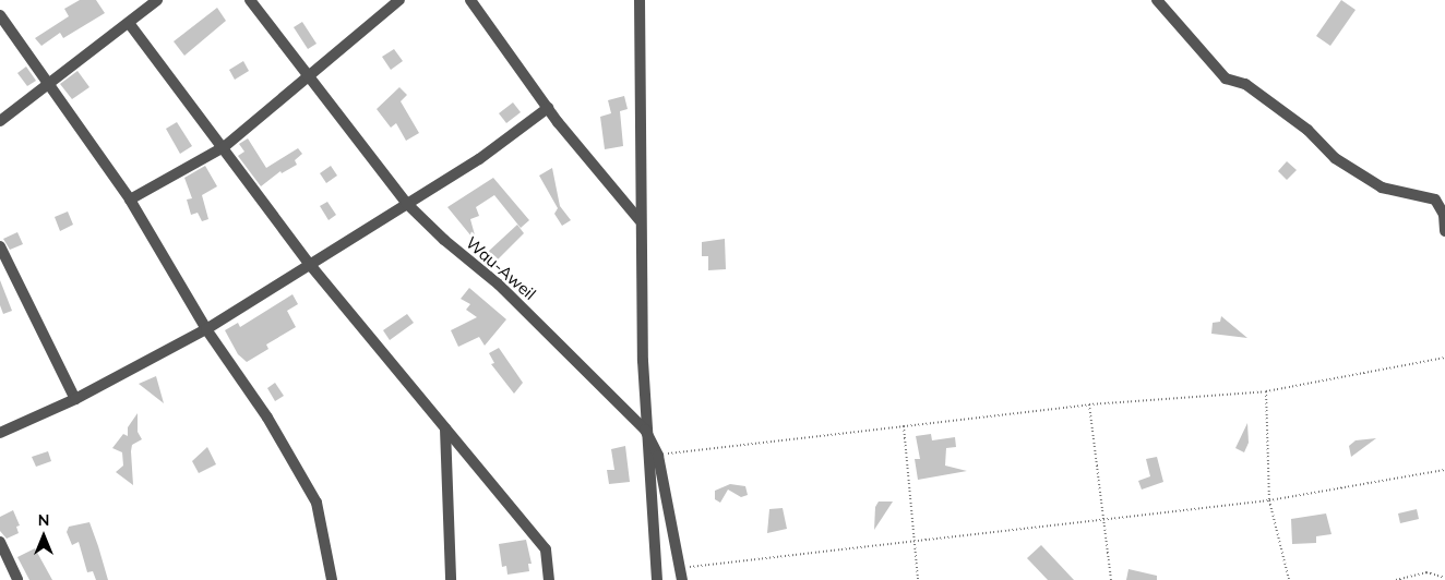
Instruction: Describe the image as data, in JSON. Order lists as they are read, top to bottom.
{
  "streets": {
    "street": ["Wau-Aweil"]
  },
  "north": "top"
}
